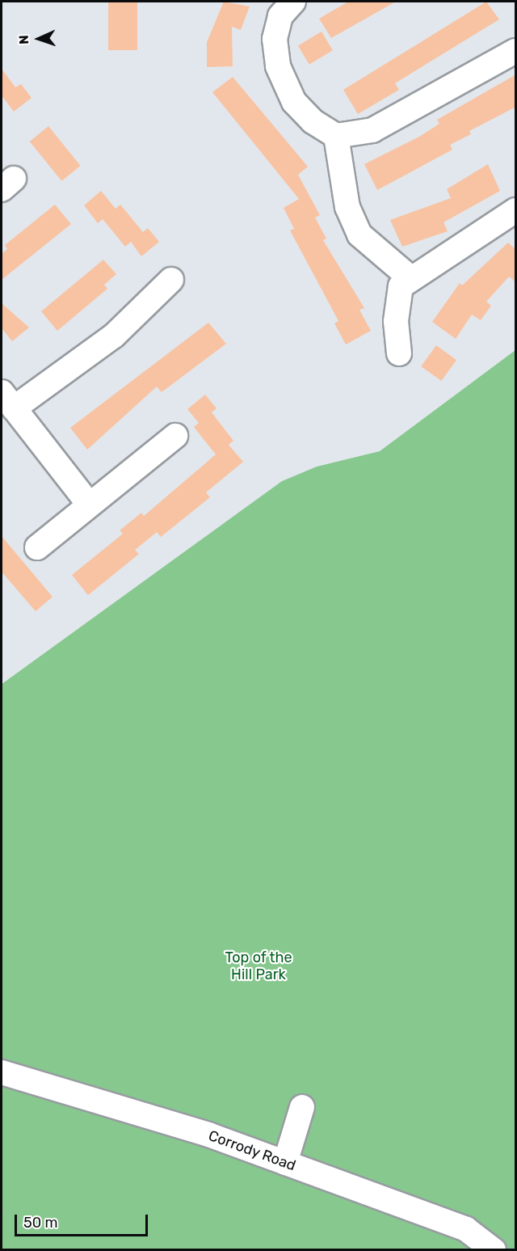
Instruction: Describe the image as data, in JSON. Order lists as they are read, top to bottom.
{
  "streets": {
    "street": ["Corrody Road"]
  },
  "parks": ["Top of the Hill Park"],
  "scale_bar": "50 m",
  "north": "left"
}
